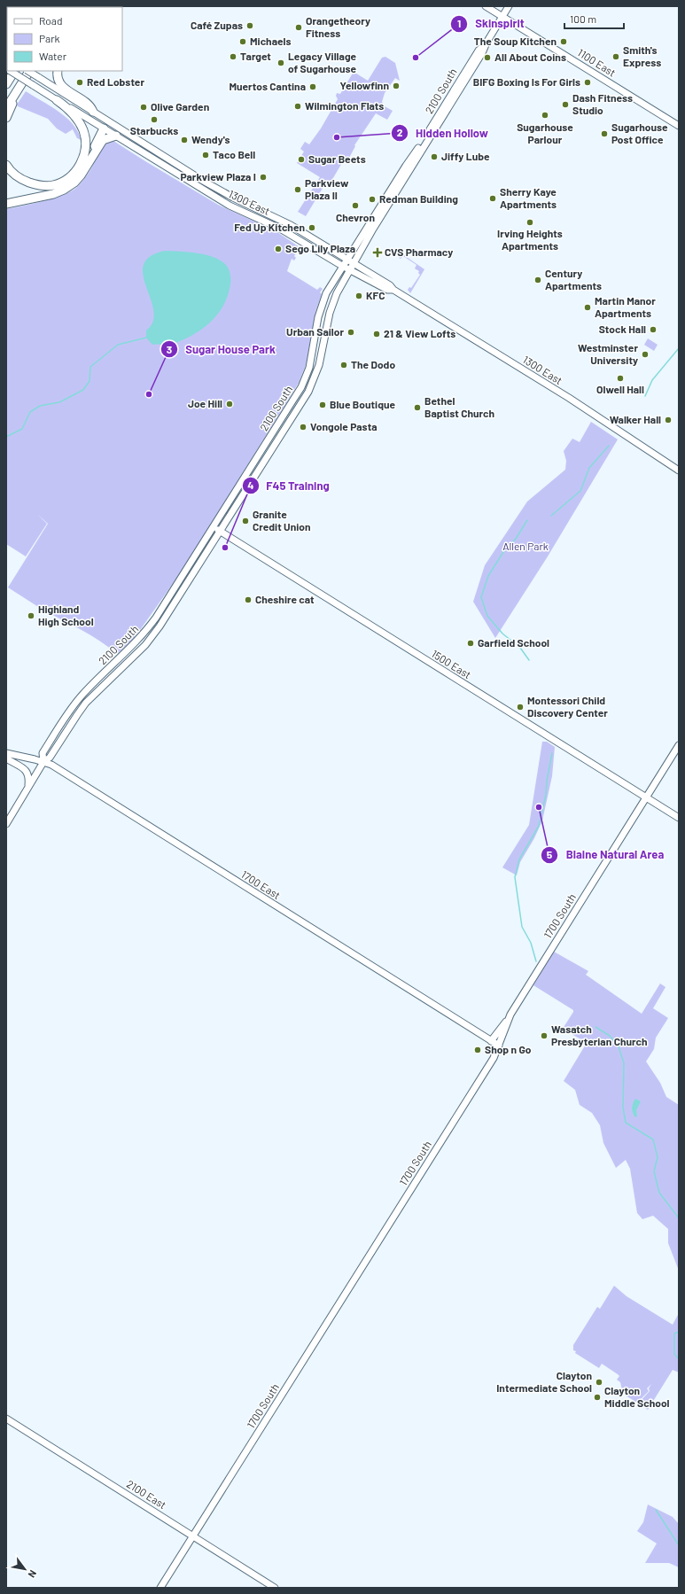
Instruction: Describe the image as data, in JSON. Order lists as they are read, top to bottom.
{
  "streets": {
    "main road": [
      "1100 East",
      "2100 South",
      "1300 East",
      "1500 East",
      "1700 East",
      "1700 South",
      "2100 East"
    ]
  },
  "crossings": [
    ["1100 East", "2100 South"],
    ["2100 South", "1300 East"],
    ["2100 South", "1500 East"],
    ["2100 South", "1700 East"],
    ["1500 East", "1700 South"],
    ["1700 East", "1700 South"],
    ["1700 South", "2100 East"]
  ],
  "parks": ["Allen Park"],
  "places": {
    "other": [
      "Café Zupas",
      "Orangetheory Fitness",
      "Michaels",
      "The Soup Kitchen",
      "Target",
      "Smith's Express",
      "Skinspirit",
      "All About Coins",
      "Legacy Village of Sugarhouse",
      "Red Lobster",
      "BIFG Boxing Is For Girls",
      "Yellowfinn",
      "Muertos Cantina",
      "Dash Fitness Studio",
      "Wilmington Flats",
      "Olive Garden",
      "Sugarhouse Parlour",
      "Starbucks",
      "Sugarhouse Post Office",
      "Hidden Hollow",
      "Wendy's",
      "Taco Bell",
      "Jiffy Lube",
      "Sugar Beets",
      "Parkview Plaza I",
      "Parkview Plaza II",
      "Sherry Kaye Apartments",
      "Redman Building",
      "Chevron",
      "Irving Heights Apartments",
      "Fed Up Kitchen",
      "Sego Lily Plaza",
      "Century Apartments",
      "KFC",
      "Martin Manor Apartments",
      "Stock Hall",
      "Urban Sailor",
      "21 & View Lofts",
      "Westminster University",
      "The Dodo",
      "Olwell Hall",
      "Sugar House Park",
      "Joe Hill",
      "Blue Boutique",
      "Bethel Baptist Church",
      "Walker Hall",
      "Vongole Pasta",
      "Granite Credit Union",
      "F45 Training",
      "Cheshire cat",
      "Highland High School",
      "Garfield School",
      "Montessori Child Discovery Center",
      "Blaine Natural Area",
      "Wasatch Presbyterian Church",
      "Shop n Go",
      "Clayton Intermediate School",
      "Clayton Middle School"
    ],
    "health": ["CVS Pharmacy"]
  },
  "legend": ["Road", "Park", "Water"],
  "scale_bar": "100 m",
  "north": "bottom right"
}
